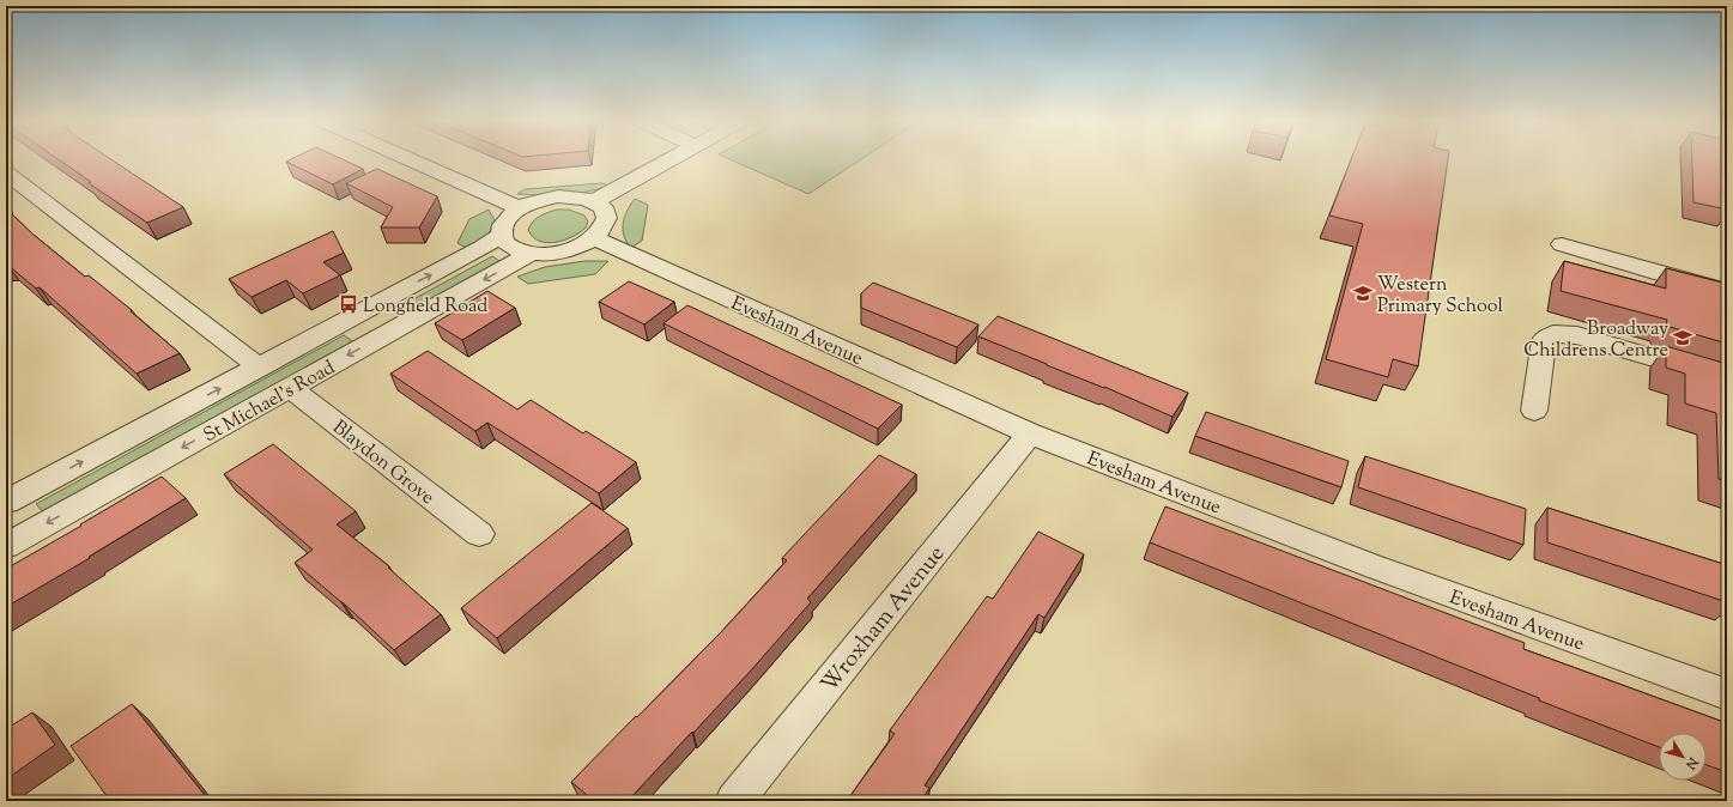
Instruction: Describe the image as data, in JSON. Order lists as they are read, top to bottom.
{
  "streets": {
    "street": [
      "Evesham Avenue",
      "St Michael's Road",
      "Blaydon Grove",
      "Wroxham Avenue"
    ]
  },
  "crossings": [
    ["Evesham Avenue", "St Michael's Road"],
    ["Evesham Avenue", "Wroxham Avenue"],
    ["St Michael's Road", "Blaydon Grove"]
  ],
  "places": {
    "school or university": ["Western Primary School", "Broadway Childrens Centre"],
    "bus stop": ["Longfield Road"]
  },
  "north": "bottom right"
}
